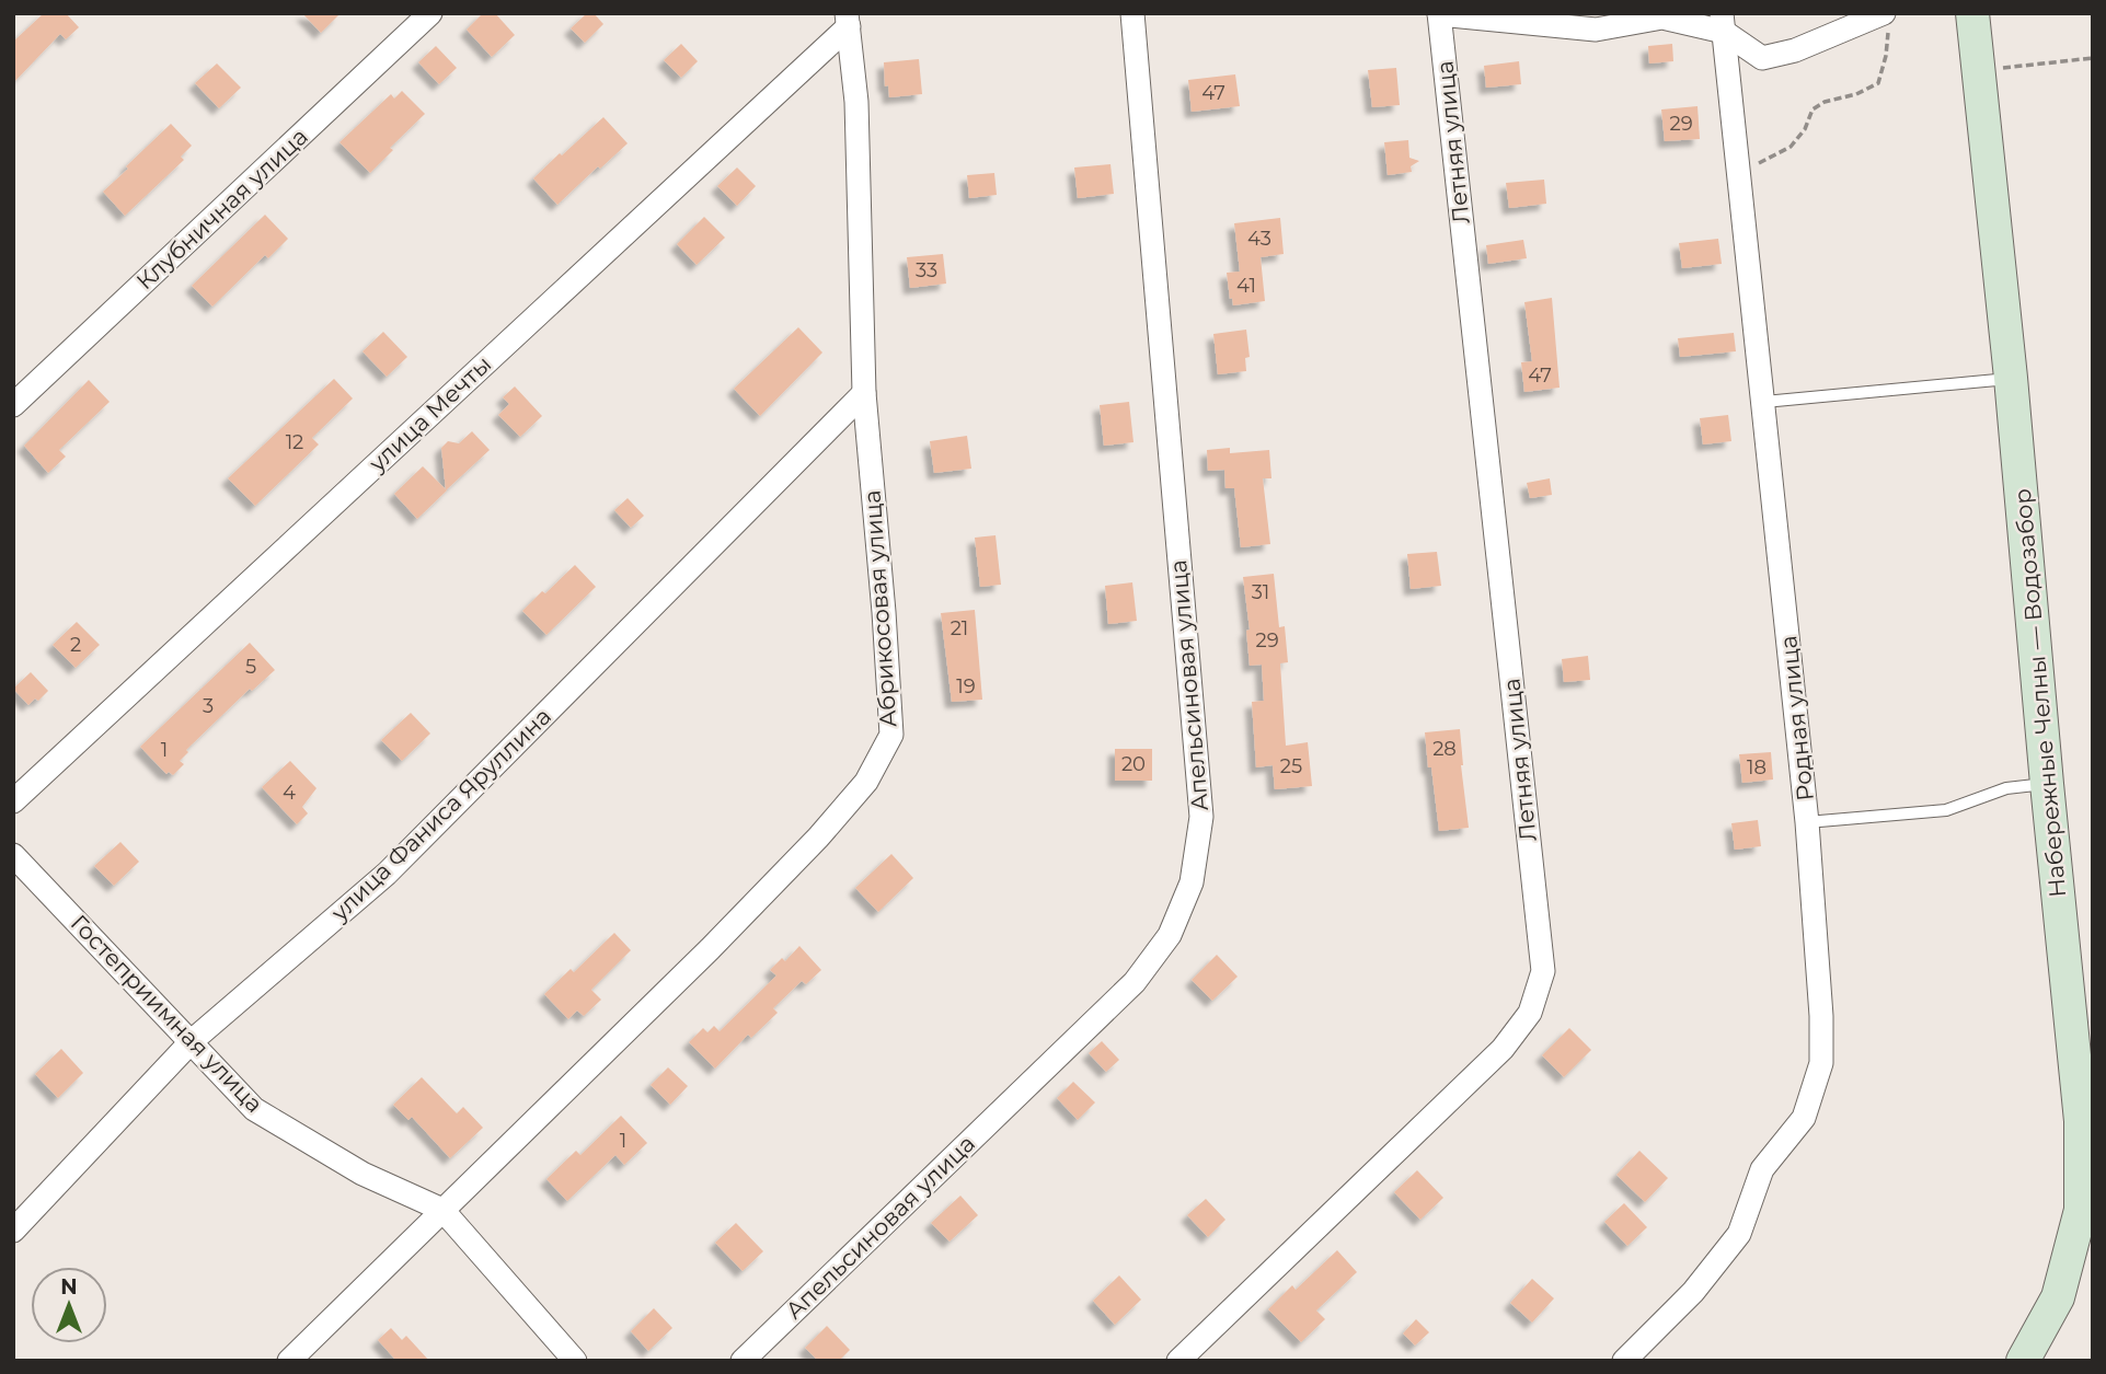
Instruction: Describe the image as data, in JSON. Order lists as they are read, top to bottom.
{
  "streets": {
    "main road": ["Набережные Челны — Водозабор"],
    "street": [
      "Летняя улица",
      "Клубничная улица",
      "улица Мечты",
      "Абрикосовая улица",
      "Апельсиновая улица",
      "Родная улица",
      "улица Фаниса Яруллина",
      "Гостеприимная улица"
    ]
  },
  "crossings": [
    ["улица Мечты", "Абрикосовая улица"],
    ["Абрикосовая улица", "улица Фаниса Яруллина"],
    ["Абрикосовая улица", "Гостеприимная улица"],
    ["улица Фаниса Яруллина", "Гостеприимная улица"]
  ],
  "house_numbers": [
    "47",
    "29",
    "43",
    "33",
    "41",
    "47",
    "12",
    "31",
    "21",
    "29",
    "2",
    "5",
    "19",
    "3",
    "28",
    "1",
    "20",
    "25",
    "18",
    "4",
    "1"
  ],
  "north": "top"
}
